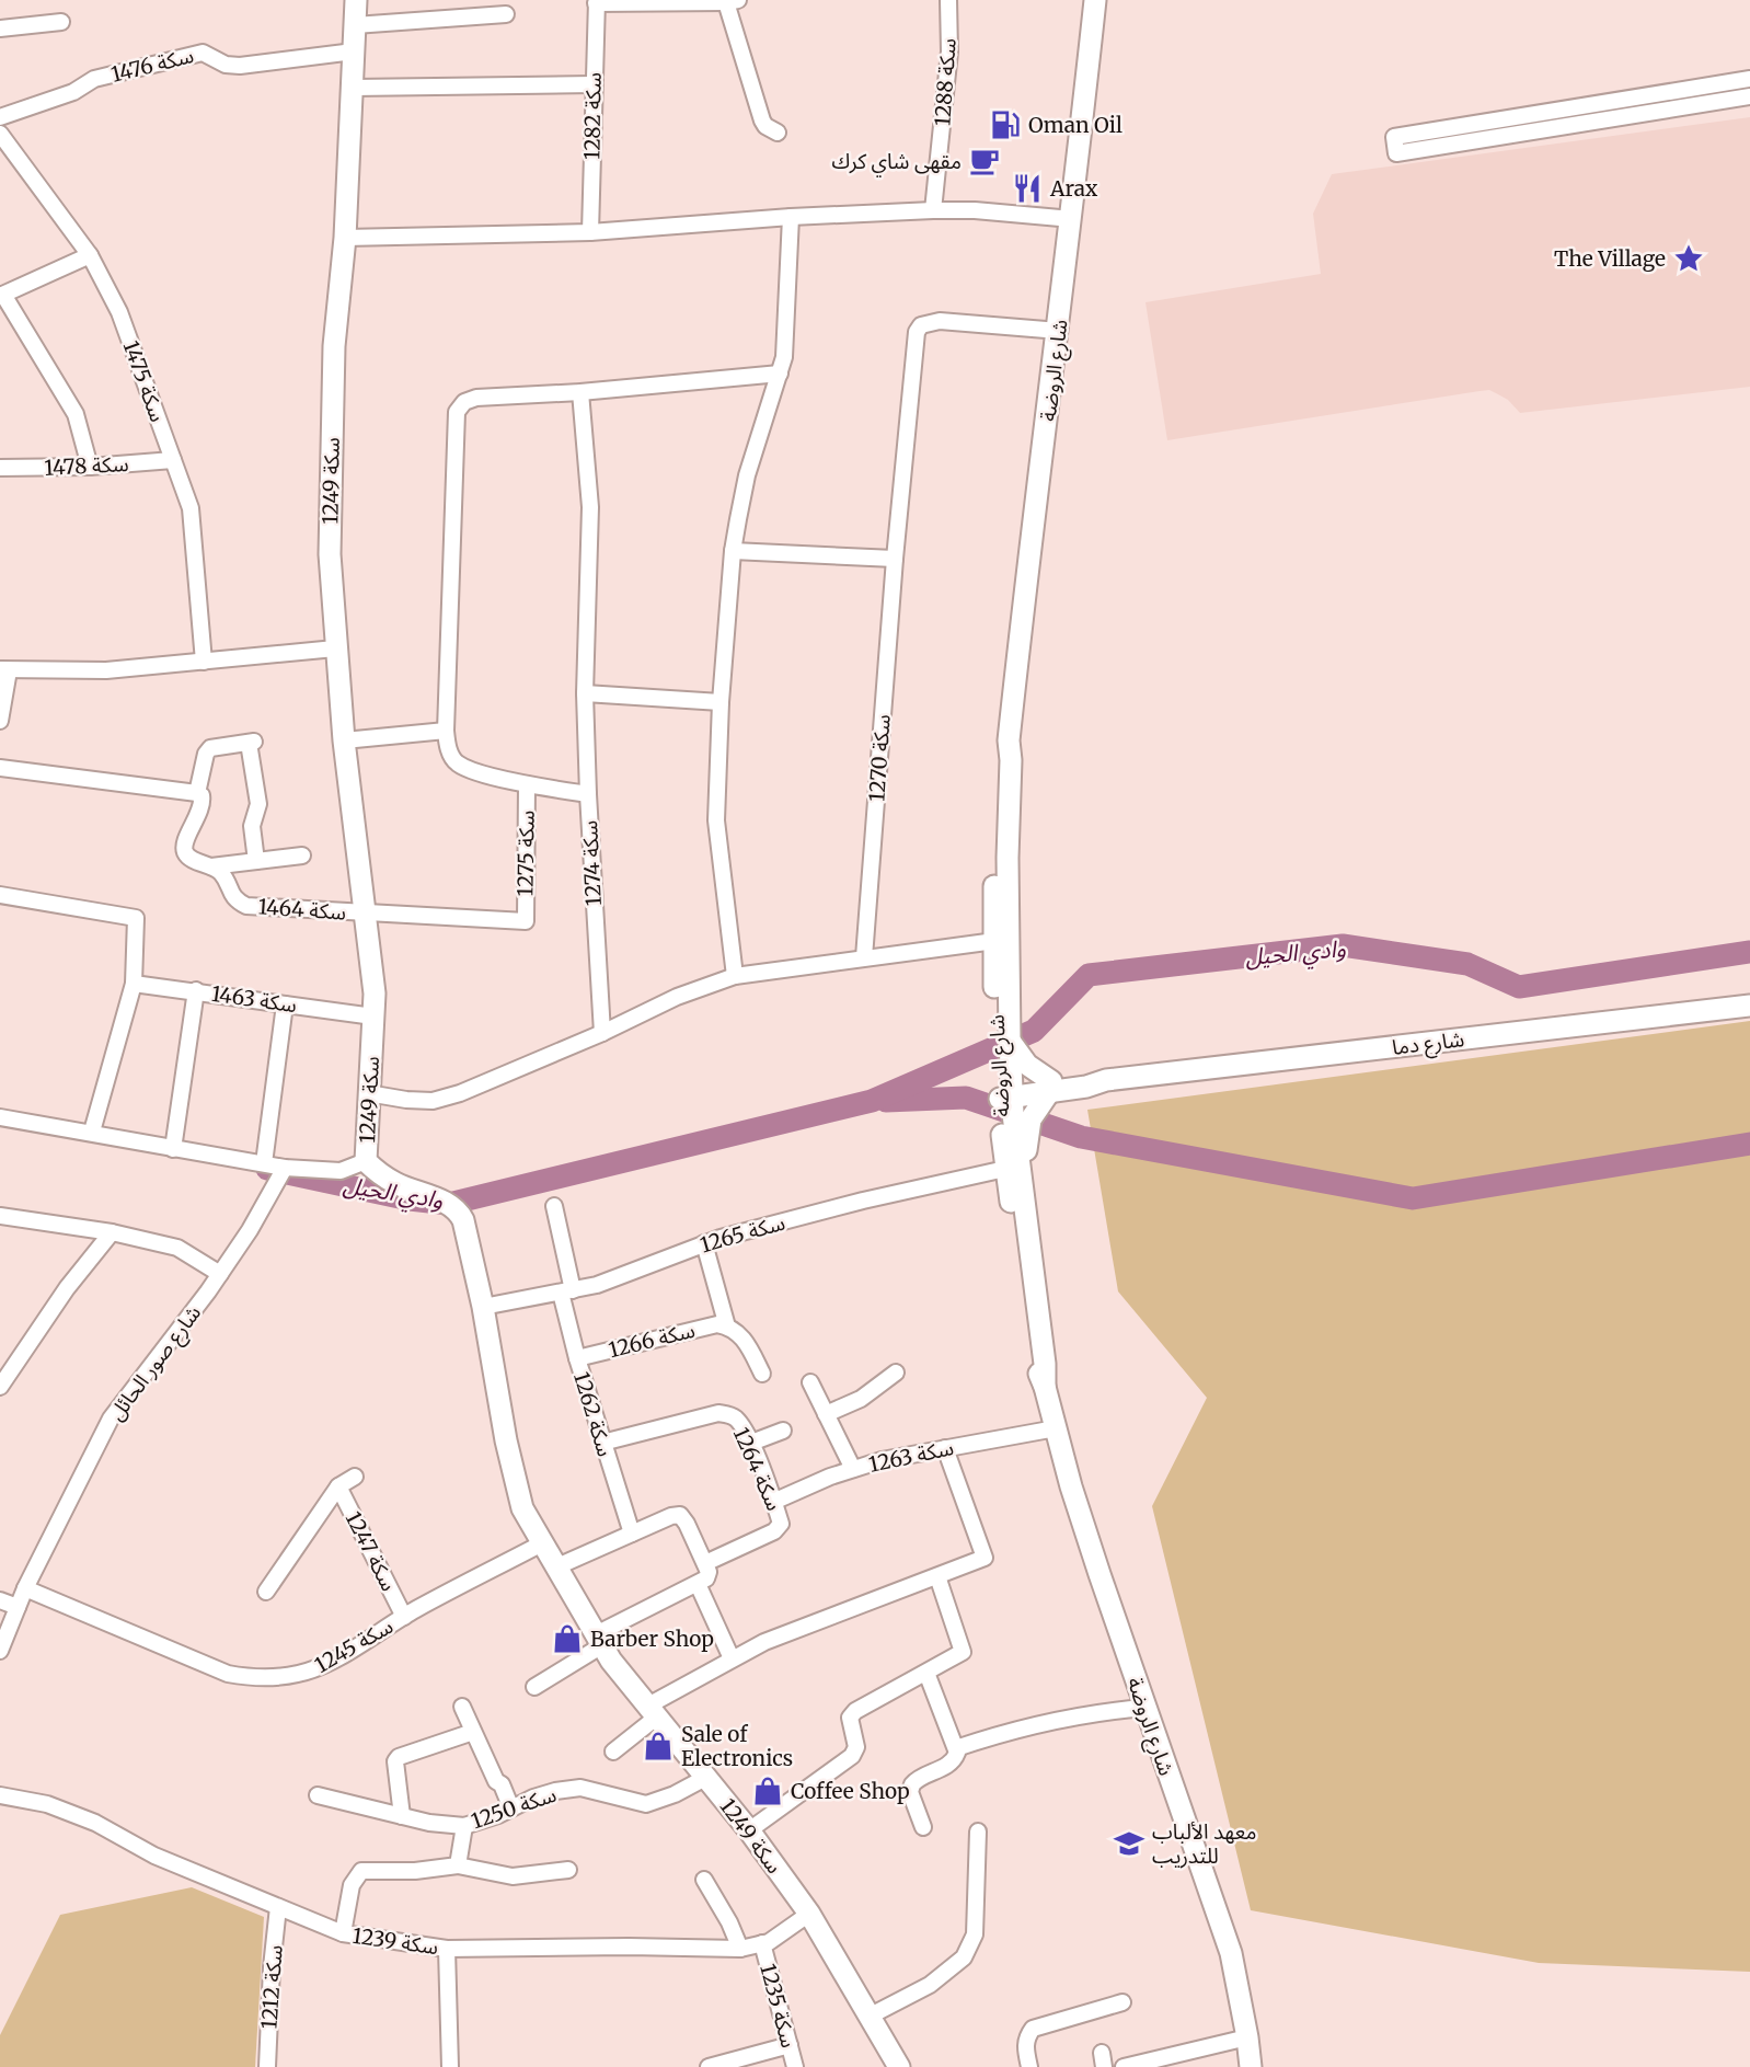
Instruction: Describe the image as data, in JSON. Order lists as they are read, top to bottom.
{
  "streets": {
    "main road": ["شارع الروضة", "سكة 1249", "شارع دما"],
    "street": [
      "سكة 1476",
      "سكة 1288",
      "سكة 1282",
      "سكة 1475",
      "سكة 1478",
      "سكة 1270",
      "سكة 1275",
      "سكة 1274",
      "سكة 1464",
      "سكة 1463",
      "سكة 1265",
      "سكة 1266",
      "شارع صور الحائل",
      "سكة 1262",
      "سكة 1263",
      "سكة 1264",
      "سكة 1247",
      "سكة 1245",
      "سكة 1250",
      "سكة 1239",
      "سكة 1212",
      "سكة 1235"
    ]
  },
  "crossings": [
    ["سكة 1476", "سكة 1249"],
    ["شارع الروضة", "سكة 1270"],
    ["شارع الروضة", "شارع دما"],
    ["شارع الروضة", "سكة 1265"],
    ["شارع الروضة", "سكة 1263"],
    ["سكة 1475", "سكة 1478"],
    ["سكة 1249", "سكة 1464"],
    ["سكة 1249", "سكة 1463"],
    ["سكة 1249", "سكة 1265"],
    ["سكة 1249", "سكة 1245"],
    ["سكة 1249", "سكة 1250"],
    ["سكة 1249", "سكة 1239"],
    ["سكة 1275", "سكة 1464"],
    ["سكة 1265", "سكة 1262"],
    ["سكة 1266", "سكة 1262"],
    ["شارع صور الحائل", "سكة 1245"],
    ["سكة 1262", "سكة 1264"],
    ["سكة 1263", "سكة 1264"],
    ["سكة 1247", "سكة 1245"],
    ["سكة 1239", "سكة 1212"],
    ["سكة 1239", "سكة 1235"]
  ],
  "water": ["وادي الحيل"],
  "places": {
    "fuel station": ["Oman Oil"],
    "cafe": ["مقهى شاي كرك"],
    "restaurant": ["Arax"],
    "place": ["The Village"],
    "shop": ["Barber Shop", "Sale of Electronics", "Coffee Shop"],
    "school or university": ["معهد الألباب للتدريب"]
  }
}
